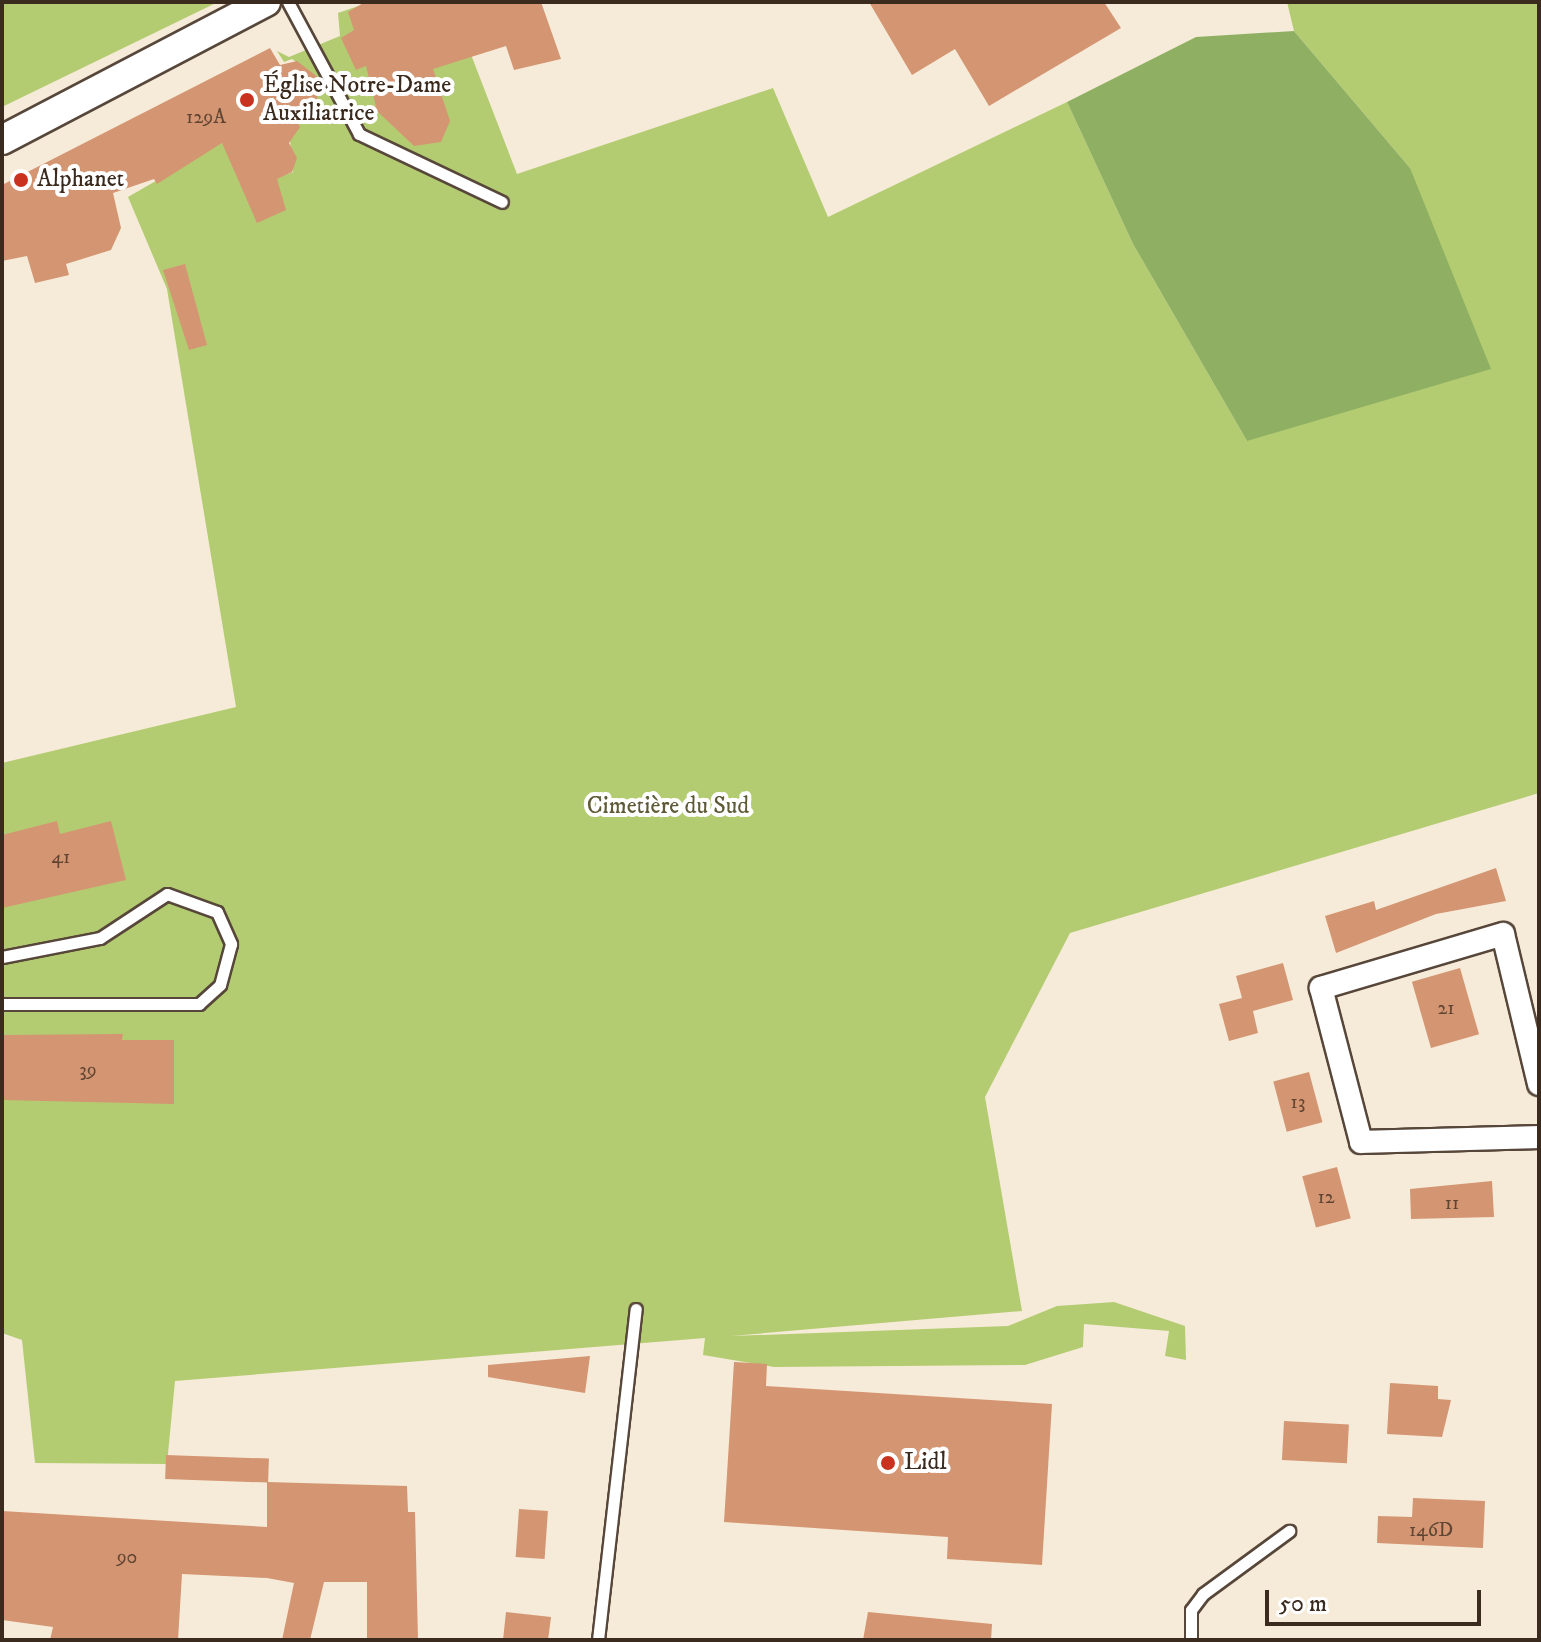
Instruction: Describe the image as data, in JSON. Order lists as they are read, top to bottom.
{
  "parks": ["Cimetière du Sud"],
  "places": ["Église Notre-Dame Auxiliatrice", "Alphanet", "Lidl"],
  "house_numbers": [
    "129A",
    "41",
    "21",
    "39",
    "13",
    "12",
    "11",
    "146D",
    "90"
  ],
  "scale_bar": "50 m"
}
